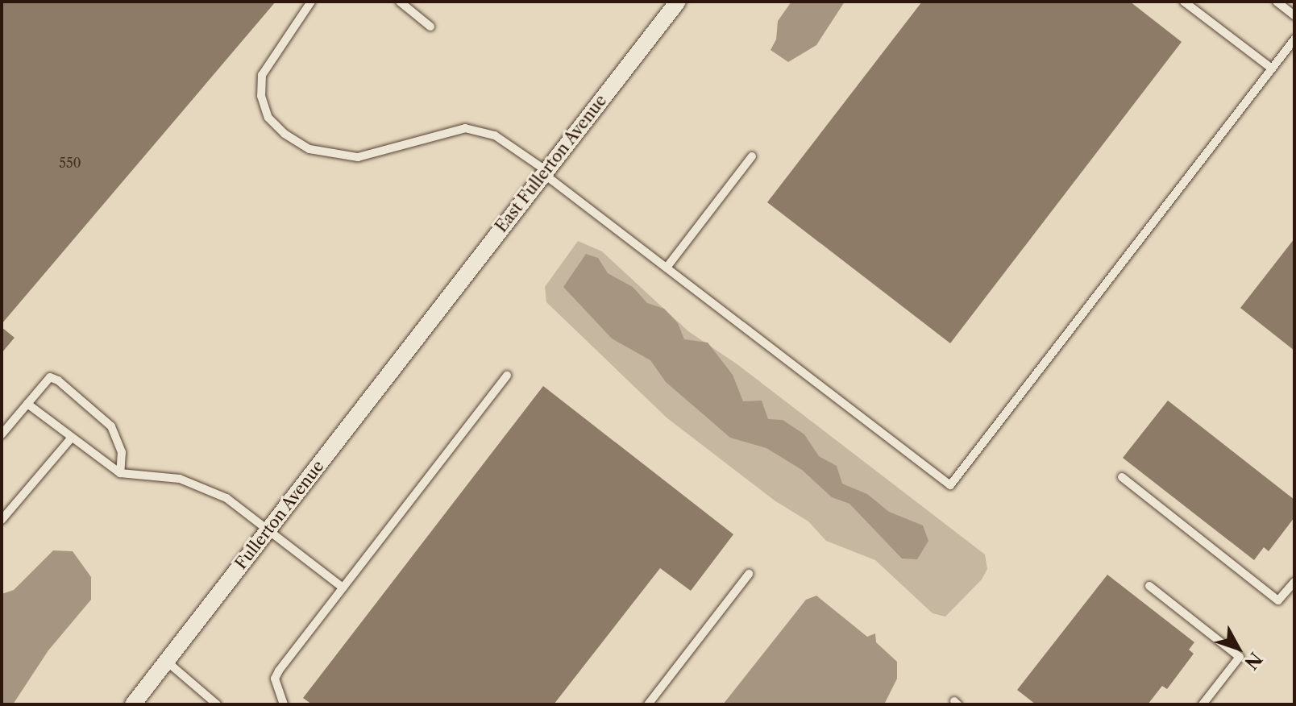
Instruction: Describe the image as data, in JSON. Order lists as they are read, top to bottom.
{
  "streets": {
    "street": ["East Fullerton Avenue", "Fullerton Avenue"]
  },
  "crossings": [
    ["East Fullerton Avenue", "Fullerton Avenue"]
  ],
  "house_numbers": ["550"],
  "north": "bottom right"
}
